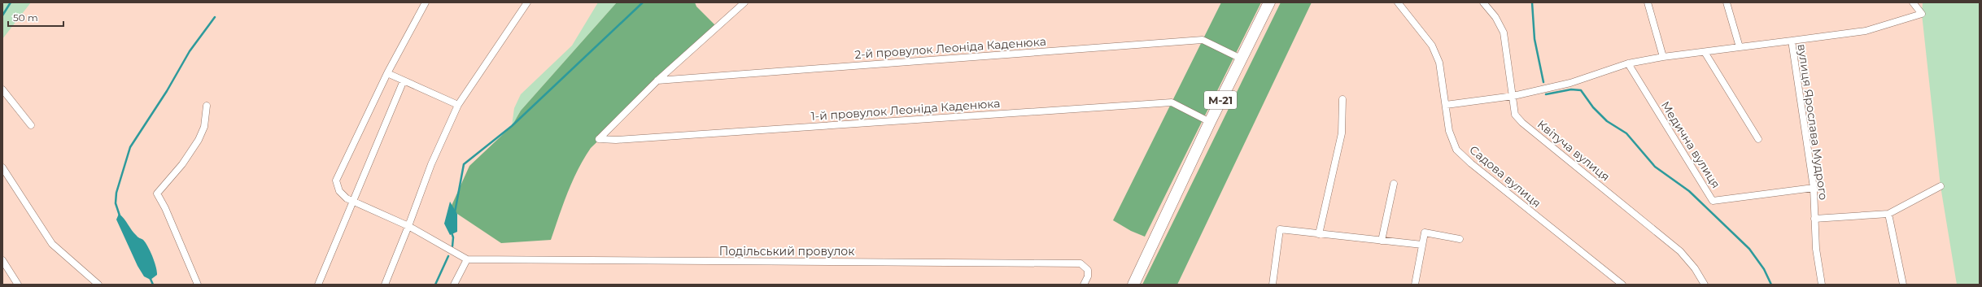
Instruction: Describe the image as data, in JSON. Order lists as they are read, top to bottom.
{
  "streets": {
    "highway": ["М-21"],
    "street": [
      "2-й провулок Леоніда Каденюка",
      "1-й провулок Леоніда Каденюка",
      "вулиця Ярослава Мудрого",
      "Медична вулиця",
      "Квітуча вулиця",
      "Садова вулиця",
      "Подільський провулок"
    ]
  },
  "crossings": [
    ["2-й провулок Леоніда Каденюка", "М-21"],
    ["2-й провулок Леоніда Каденюка", "1-й провулок Леоніда Каденюка"],
    ["М-21", "1-й провулок Леоніда Каденюка"],
    ["вулиця Ярослава Мудрого", "Медична вулиця"]
  ],
  "scale_bar": "50 m"
}
